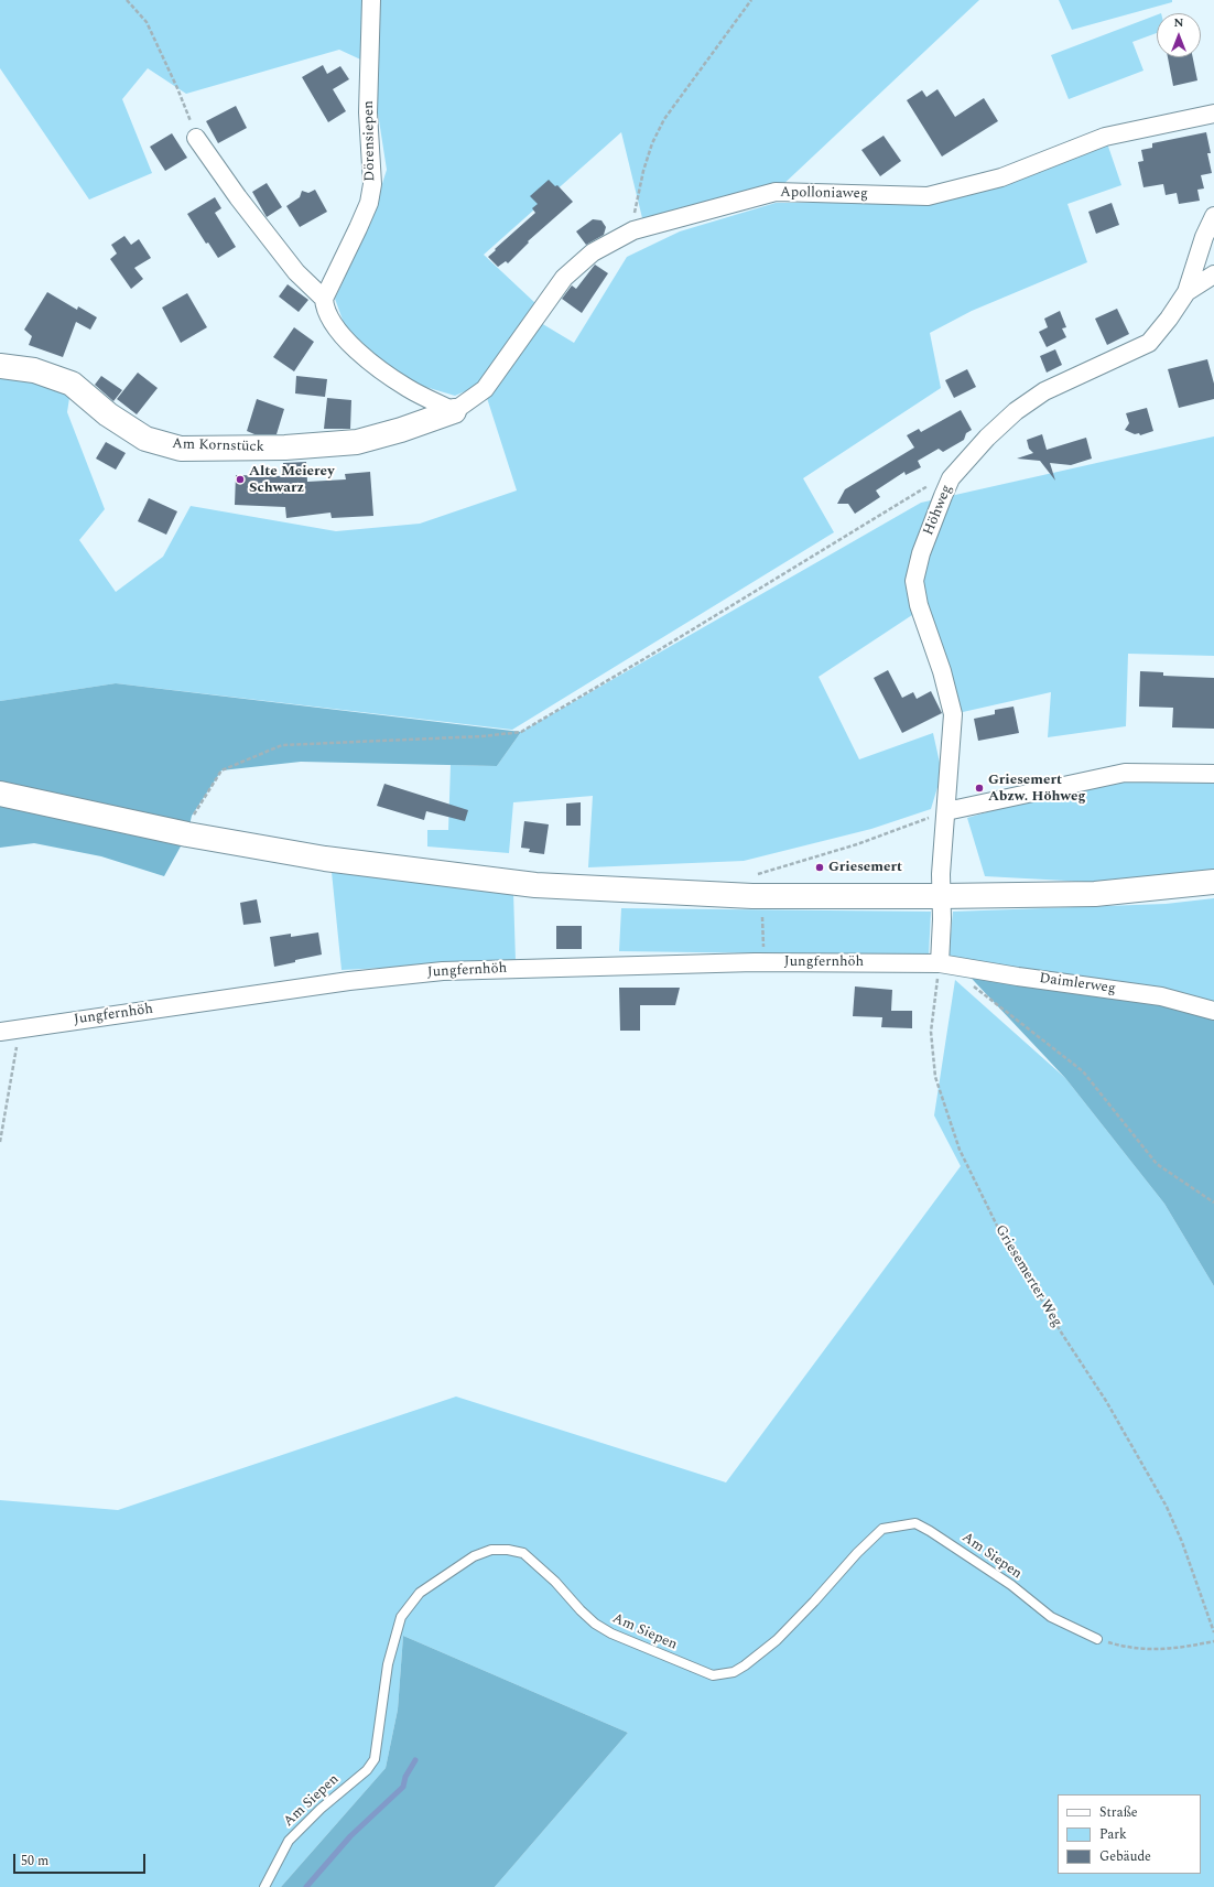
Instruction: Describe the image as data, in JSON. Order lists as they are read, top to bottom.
{
  "streets": {
    "main road": ["Am Kornstück"],
    "street": [
      "Dörensiepen",
      "Apolloniaweg",
      "Höhweg",
      "Jungfernhöh",
      "Daimlerweg"
    ],
    "lane": ["Am Siepen"],
    "path": ["Griesemerter Weg"]
  },
  "crossings": [
    ["Apolloniaweg", "Am Kornstück"],
    ["Jungfernhöh", "Daimlerweg"],
    ["Jungfernhöh", "Griesemerter Weg"],
    ["Daimlerweg", "Griesemerter Weg"]
  ],
  "places": ["Alte Meierey Schwarz", "Griesemert Abzw. Höhweg", "Griesemert"],
  "legend": ["Straße", "Park", "Gebäude"],
  "scale_bar": "50 m",
  "north": "top"
}
